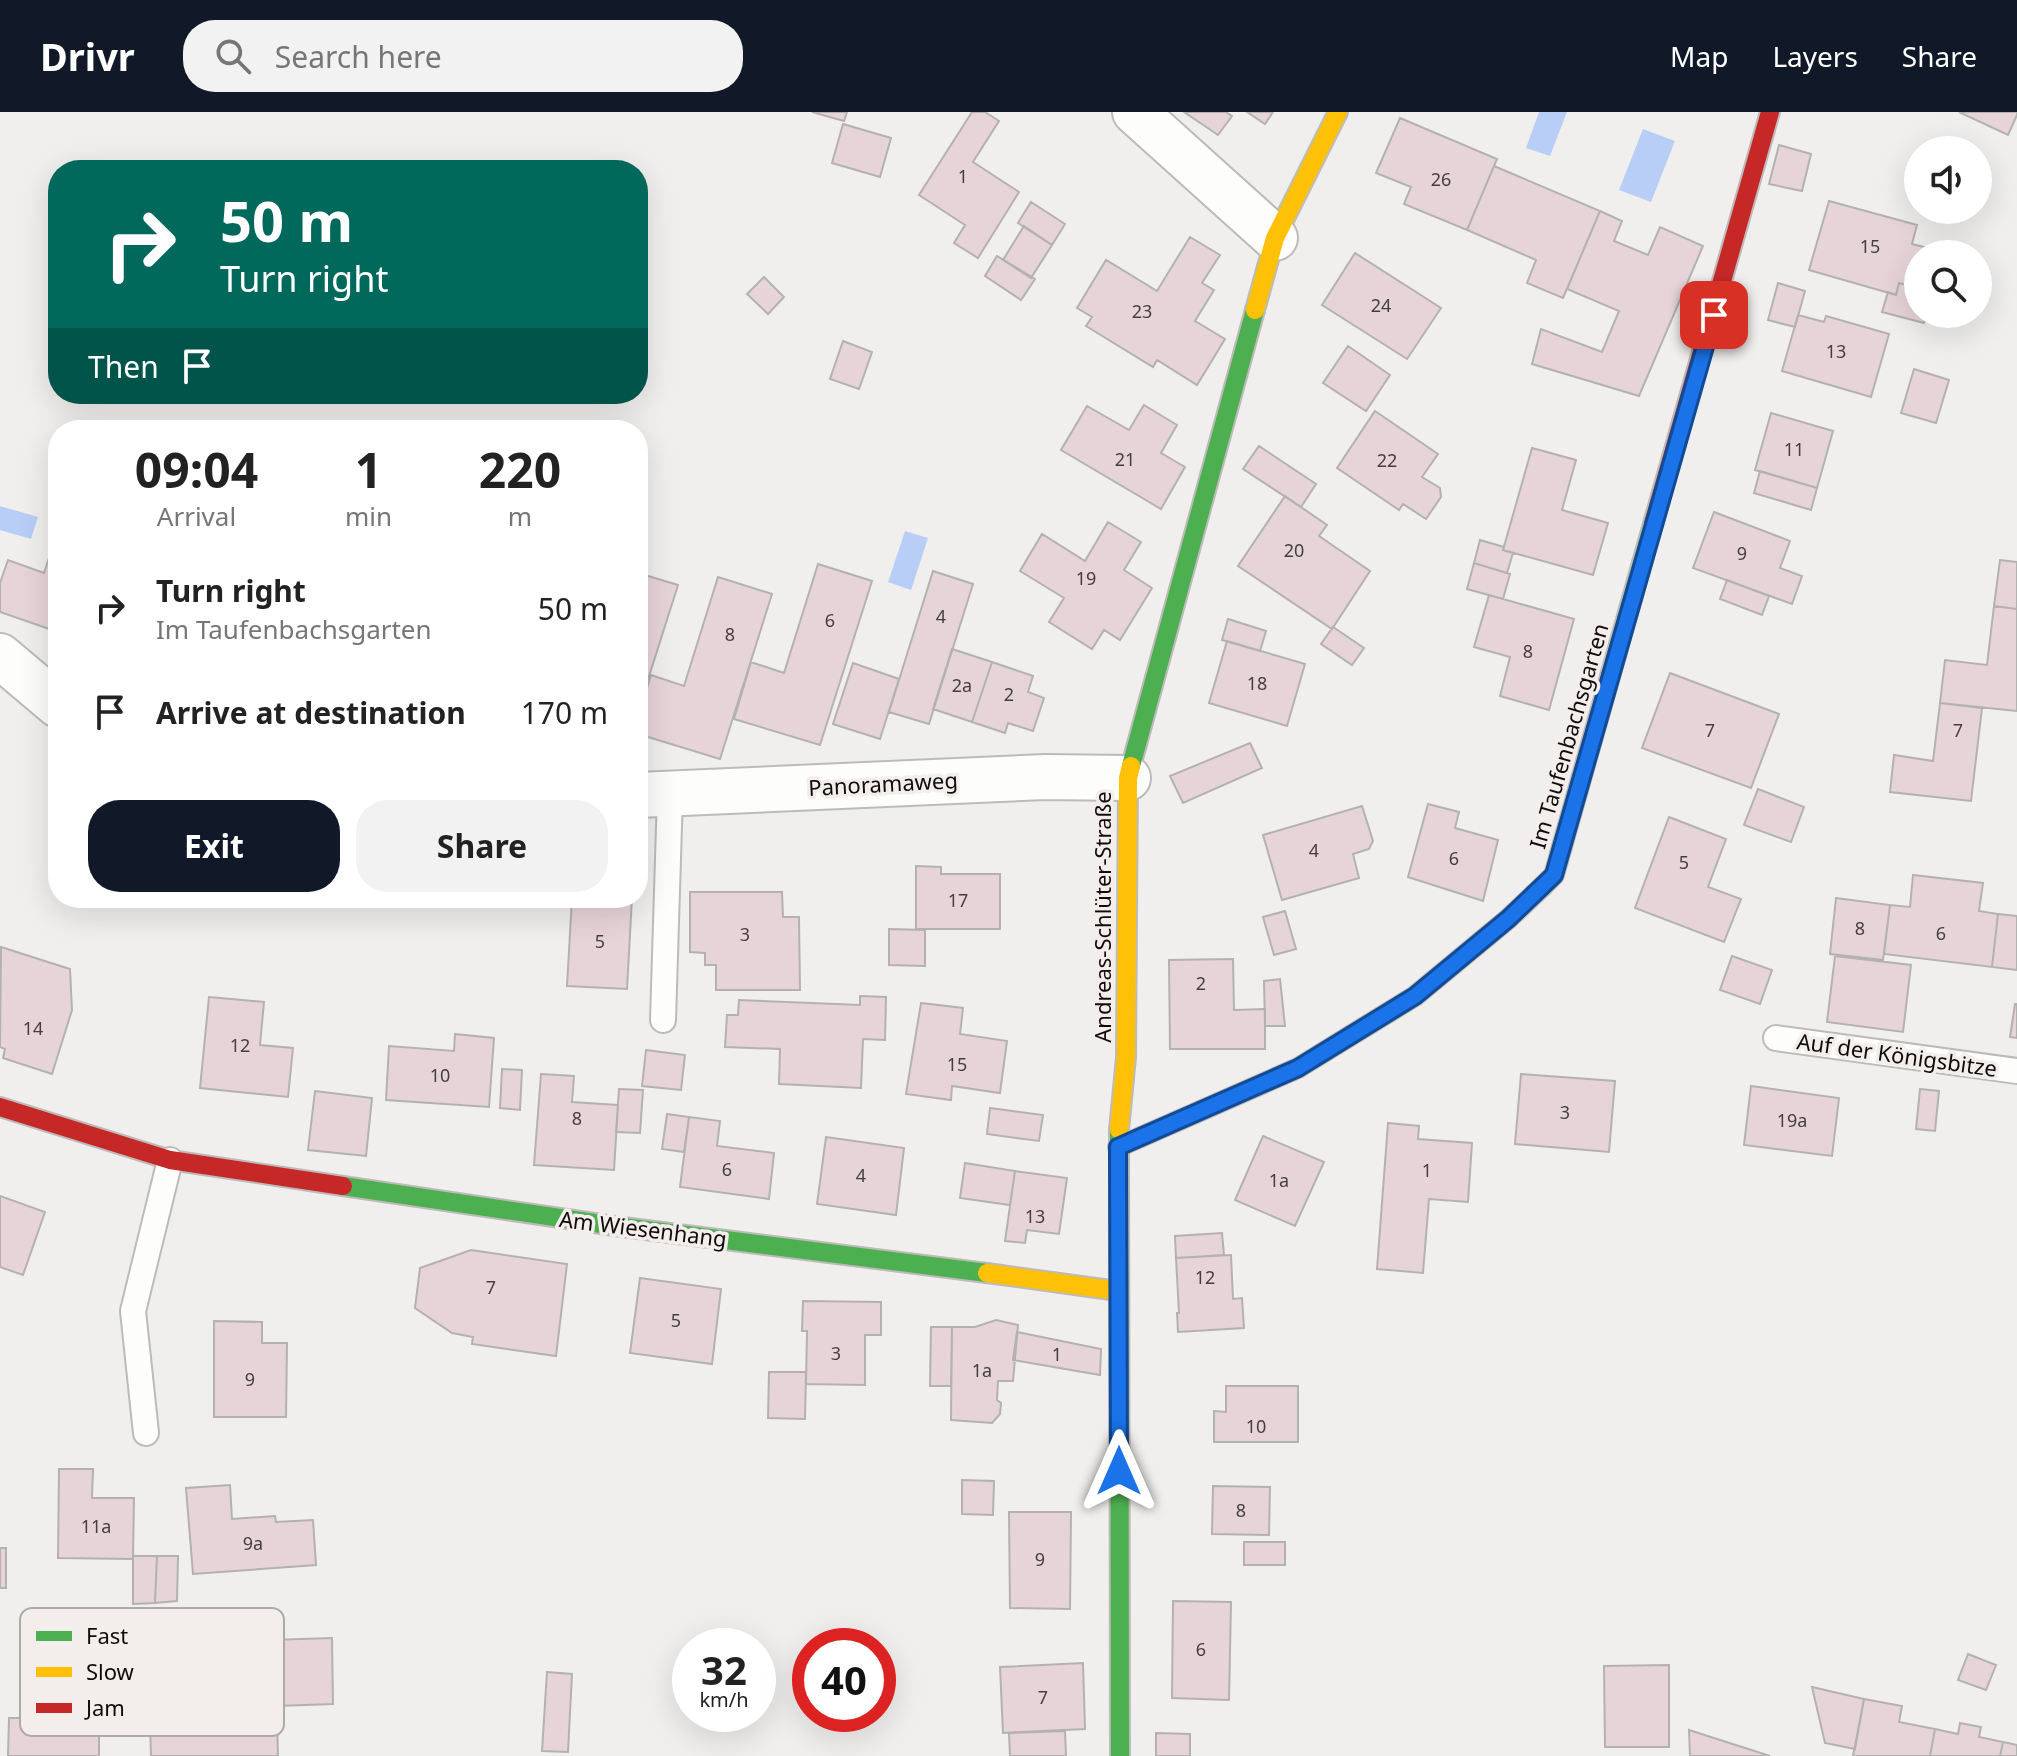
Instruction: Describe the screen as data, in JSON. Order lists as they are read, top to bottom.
{
  "streets": {
    "street": [
      "Im Taufenbachsgarten",
      "Panoramaweg",
      "Andreas-Schlüter-Straße",
      "Am Wiesenhang"
    ],
    "lane": ["Auf der Königsbitze"]
  },
  "crossings": [
    ["Im Taufenbachsgarten", "Andreas-Schlüter-Straße"],
    ["Panoramaweg", "Andreas-Schlüter-Straße"],
    ["Andreas-Schlüter-Straße", "Am Wiesenhang"]
  ],
  "house_numbers": [
    "1",
    "26",
    "15",
    "24",
    "23",
    "13",
    "11",
    "21",
    "22",
    "20",
    "9",
    "19",
    "4",
    "6",
    "8",
    "8",
    "18",
    "2a",
    "2",
    "7",
    "7",
    "4",
    "6",
    "5",
    "17",
    "8",
    "6",
    "3",
    "5",
    "2",
    "14",
    "12",
    "15",
    "10",
    "3",
    "8",
    "19a",
    "6",
    "1",
    "4",
    "1a",
    "13",
    "12",
    "7",
    "5",
    "3",
    "1",
    "1a",
    "9",
    "10",
    "8",
    "11a",
    "9a",
    "9",
    "6",
    "7"
  ],
  "legend": ["Fast", "Slow", "Jam"],
  "page": {
    "header": "Drivr",
    "search": "Search here",
    "nav": ["Map", "Layers", "Share"],
    "turn": ["50 m", "Turn right"],
    "then": "Then",
    "eta": [
      "09:04",
      "Arrival",
      "1",
      "min",
      "220",
      "m"
    ],
    "list": [
      {
        "name": "Turn right",
        "note": "Im Taufenbachsgarten",
        "value": "50 m"
      },
      {
        "name": "Arrive at destination",
        "value": "170 m"
      }
    ],
    "buttons": ["Exit", "Share"],
    "speed": "32 km/h",
    "limit": "40"
  }
}
